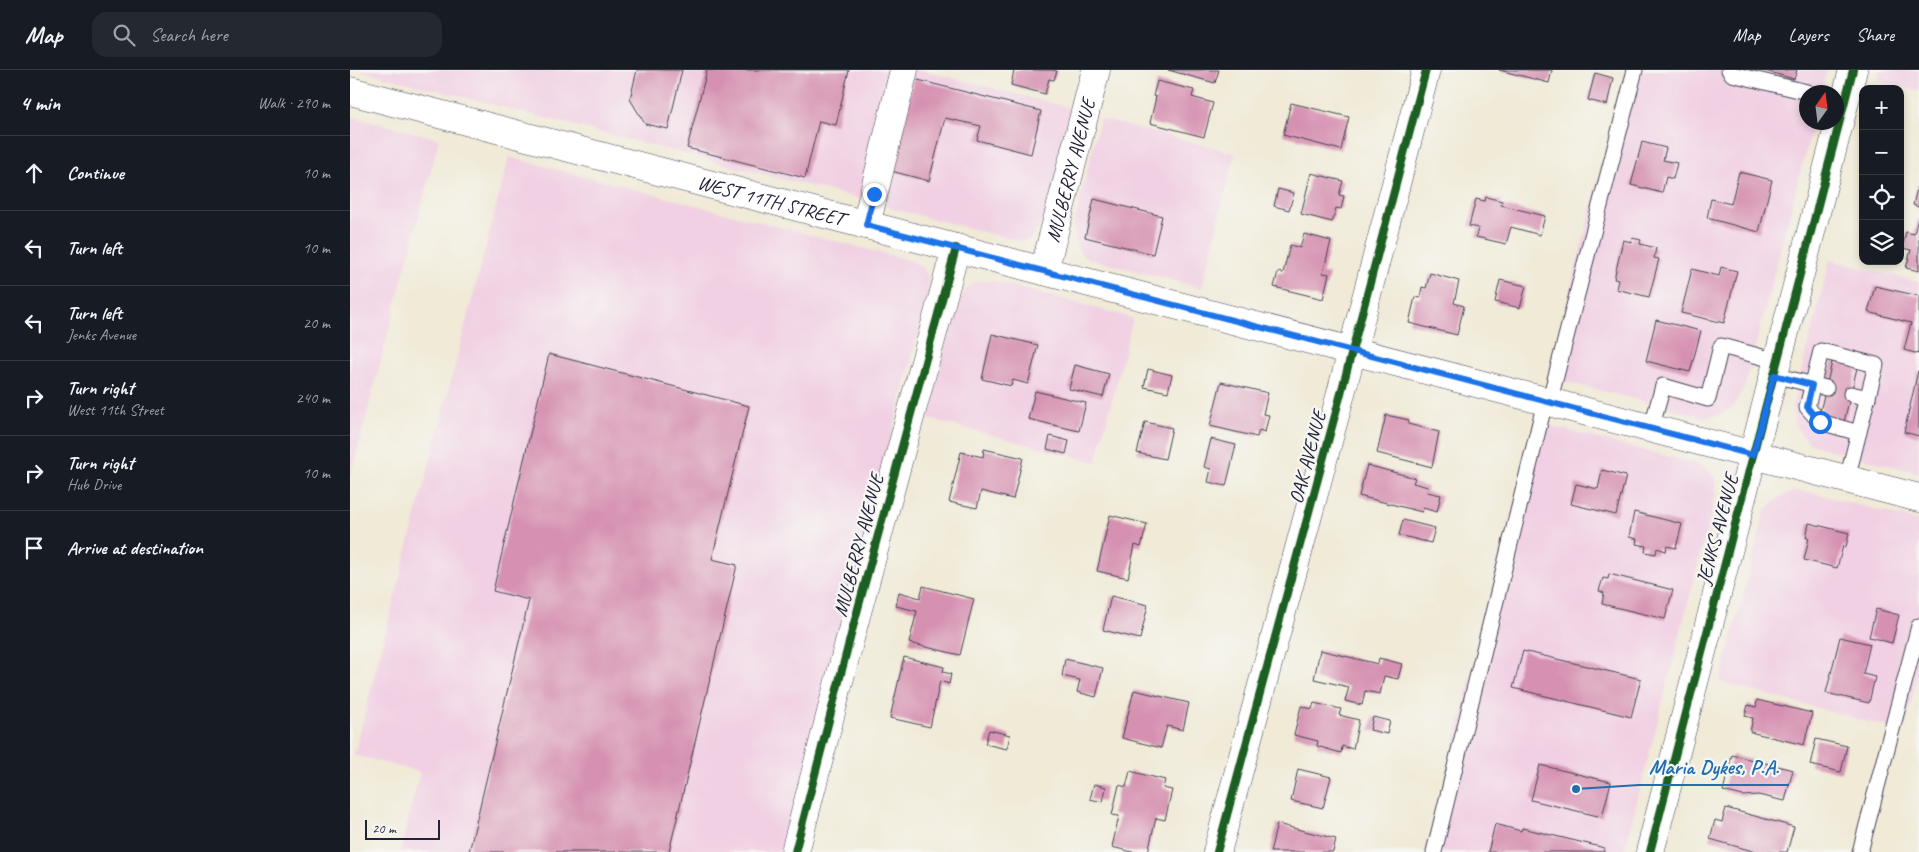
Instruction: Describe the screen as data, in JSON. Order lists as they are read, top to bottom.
{
  "streets": {
    "street": [
      "MULBERRY AVENUE",
      "WEST 11TH STREET",
      "OAK AVENUE",
      "JENKS AVENUE"
    ]
  },
  "crossings": [
    ["MULBERRY AVENUE", "WEST 11TH STREET"],
    ["WEST 11TH STREET", "OAK AVENUE"],
    ["WEST 11TH STREET", "JENKS AVENUE"]
  ],
  "places": ["Maria Dykes, P.A."],
  "scale_bar": "20 m",
  "north": "top",
  "page": {
    "header": "Map",
    "search": "Search here",
    "nav": ["Map", "Layers", "Share"],
    "heading": ["4 min", "Walk · 290 m"],
    "map_buttons": ["+", "−"],
    "list": [
      ["Continue", "10 m"],
      ["Turn left", "10 m"],
      ["Turn left", "Jenks Avenue", "20 m"],
      ["Turn right", "West 11th Street", "240 m"],
      ["Turn right", "Hub Drive", "10 m"],
      "Arrive at destination"
    ],
    "scale": "20 m"
  }
}
